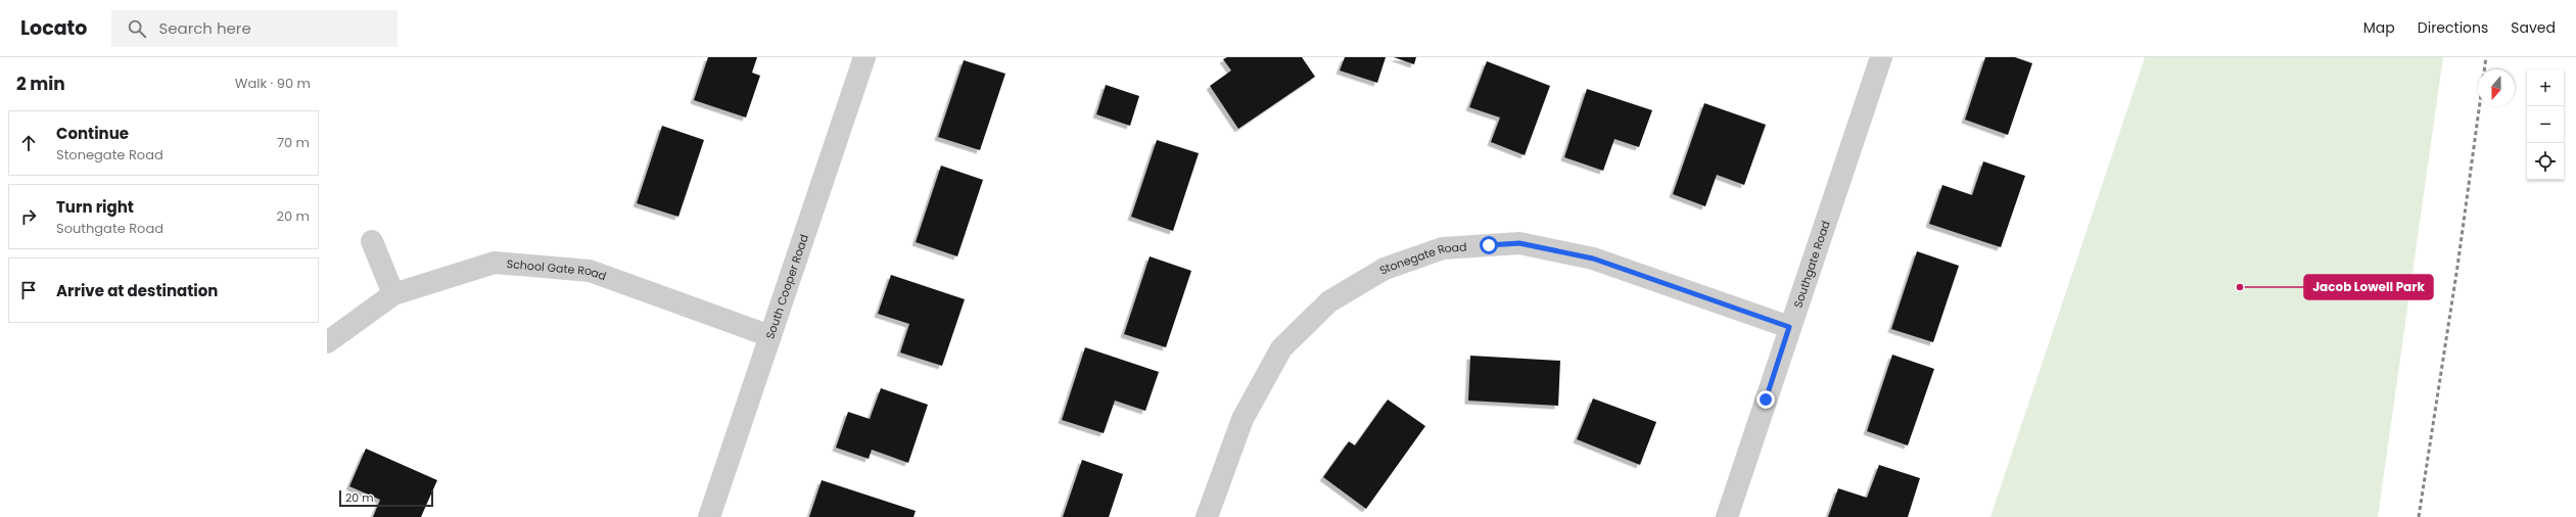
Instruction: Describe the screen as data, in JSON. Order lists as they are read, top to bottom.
{
  "streets": {
    "street": [
      "Stonegate Road",
      "Southgate Road",
      "School Gate Road",
      "South Cooper Road"
    ]
  },
  "crossings": [
    ["Stonegate Road", "Southgate Road"],
    ["School Gate Road", "South Cooper Road"]
  ],
  "places": ["Jacob Lowell Park"],
  "scale_bar": "20 m",
  "north": "bottom",
  "page": {
    "header": "Locato",
    "search": "Search here",
    "nav": ["Map", "Directions", "Saved"],
    "heading": ["2 min", "Walk · 90 m"],
    "map_buttons": ["+", "−"],
    "list": [
      ["Continue", "Stonegate Road", "70 m"],
      ["Turn right", "Southgate Road", "20 m"],
      "Arrive at destination"
    ],
    "scale": "20 m"
  }
}
